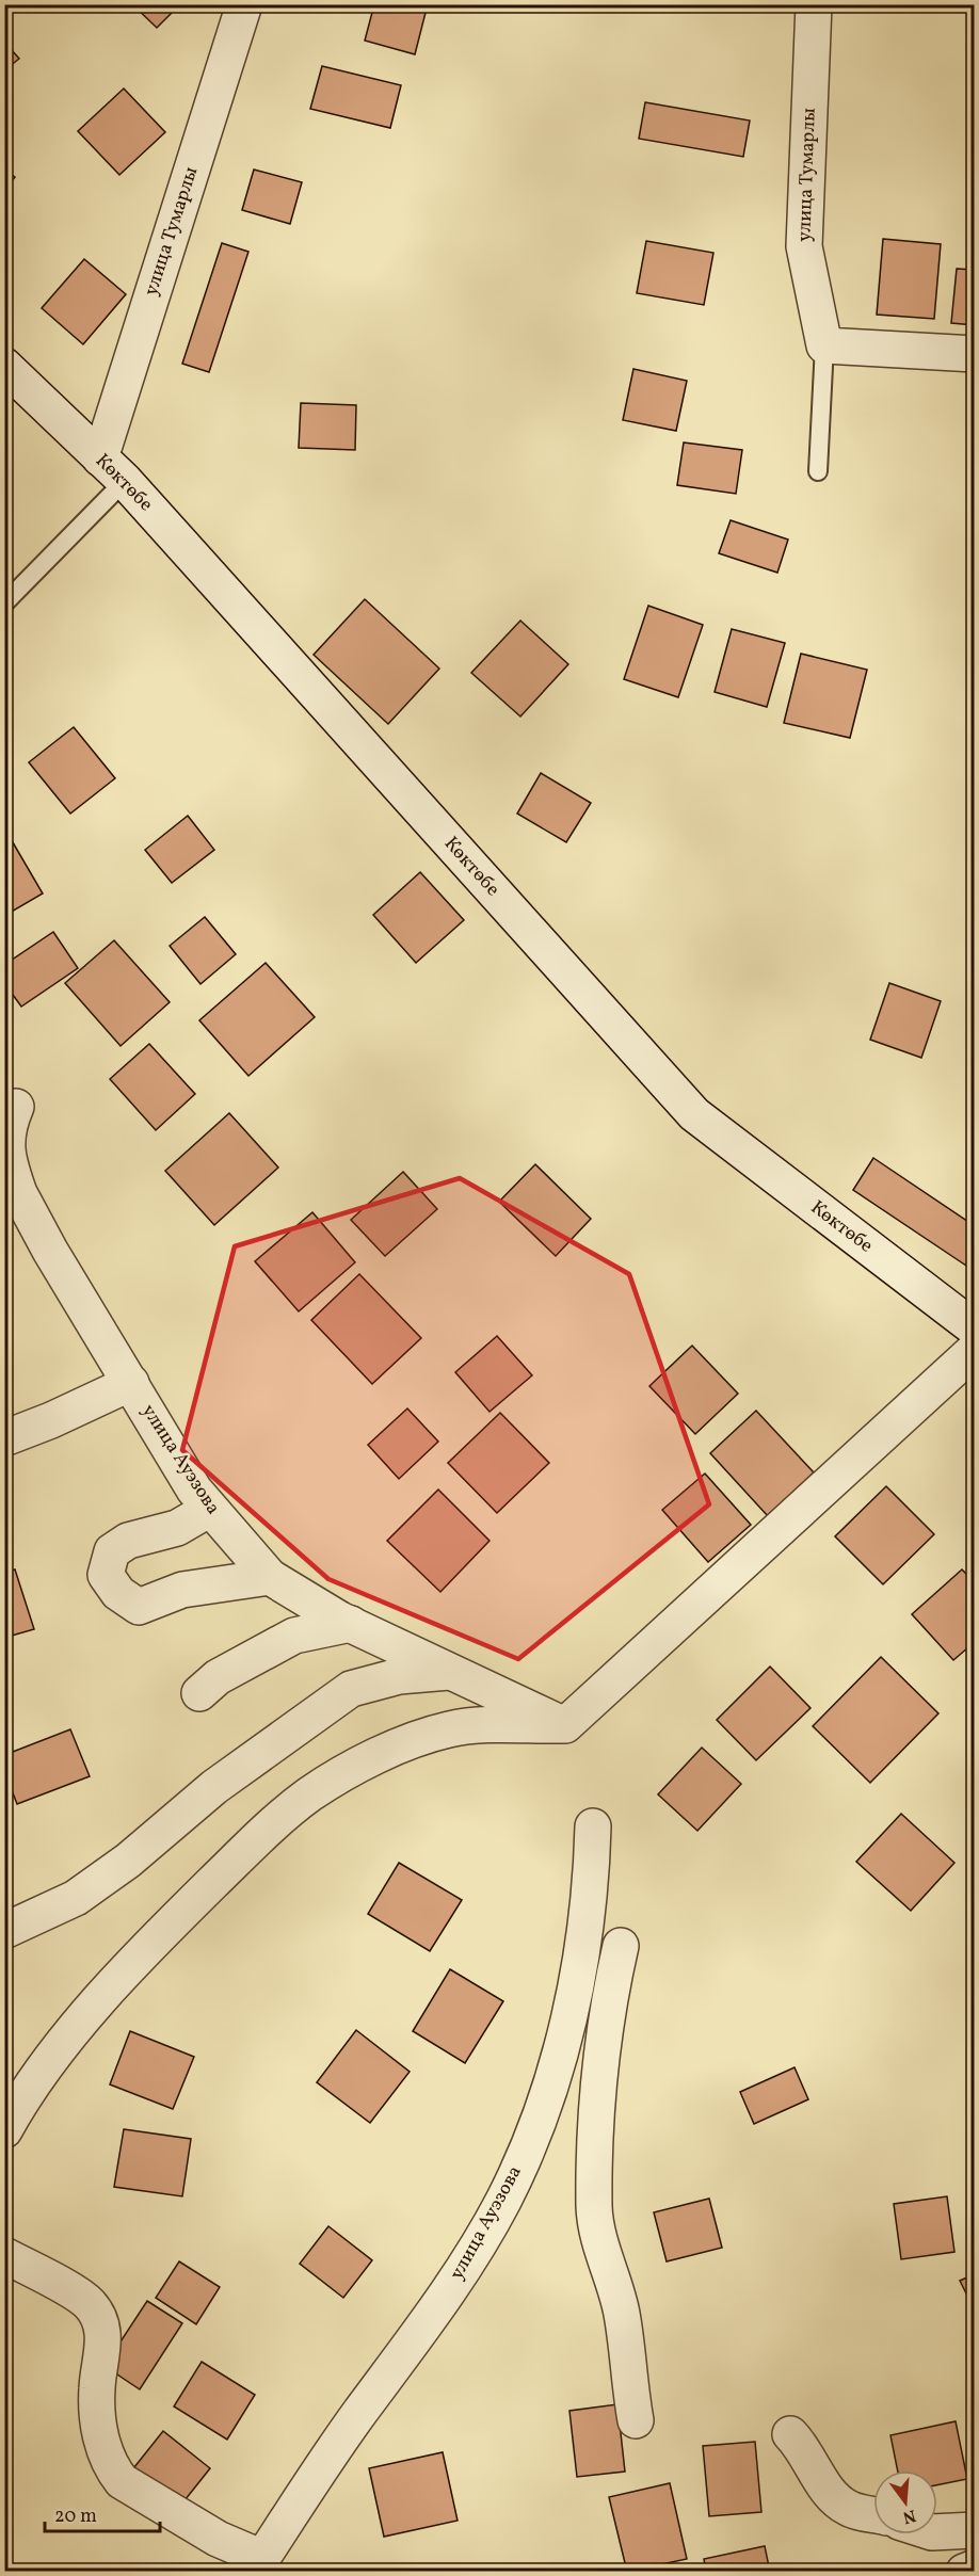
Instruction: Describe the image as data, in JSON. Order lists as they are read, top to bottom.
{
  "streets": {
    "street": ["улица Тумарлы", "Көктөбе", "улица Ауэзова"]
  },
  "crossings": [
    ["улица Тумарлы", "Көктөбе"]
  ],
  "scale_bar": "20 m",
  "north": "bottom"
}
